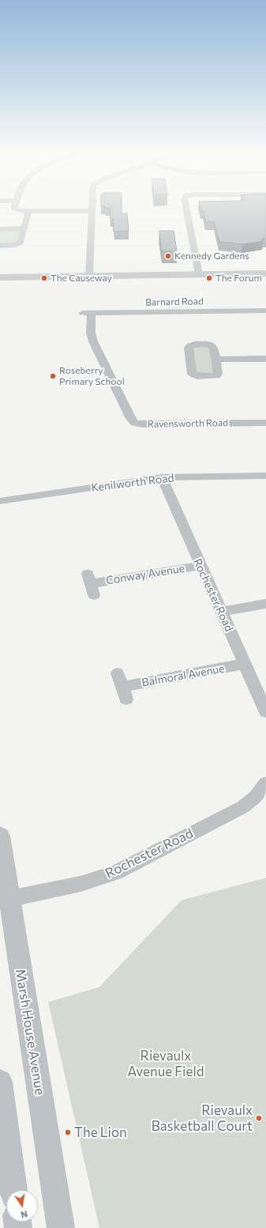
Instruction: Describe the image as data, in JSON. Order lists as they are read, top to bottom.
{
  "streets": {
    "street": [
      "Barnard Road",
      "Ravensworth Road",
      "Kenilworth Road",
      "Conway Avenue",
      "Rochester Road",
      "Balmoral Avenue",
      "Marsh House Avenue"
    ]
  },
  "crossings": [
    ["Barnard Road", "Ravensworth Road"],
    ["Kenilworth Road", "Rochester Road"],
    ["Conway Avenue", "Rochester Road"],
    ["Rochester Road", "Balmoral Avenue"],
    ["Rochester Road", "Marsh House Avenue"]
  ],
  "parks": ["Rievaulx Avenue Field"],
  "places": [
    "Kennedy Gardens",
    "The Causeway",
    "The Forum",
    "Roseberry Primary School",
    "Rievaulx Basketball Court",
    "The Lion"
  ],
  "north": "bottom"
}
